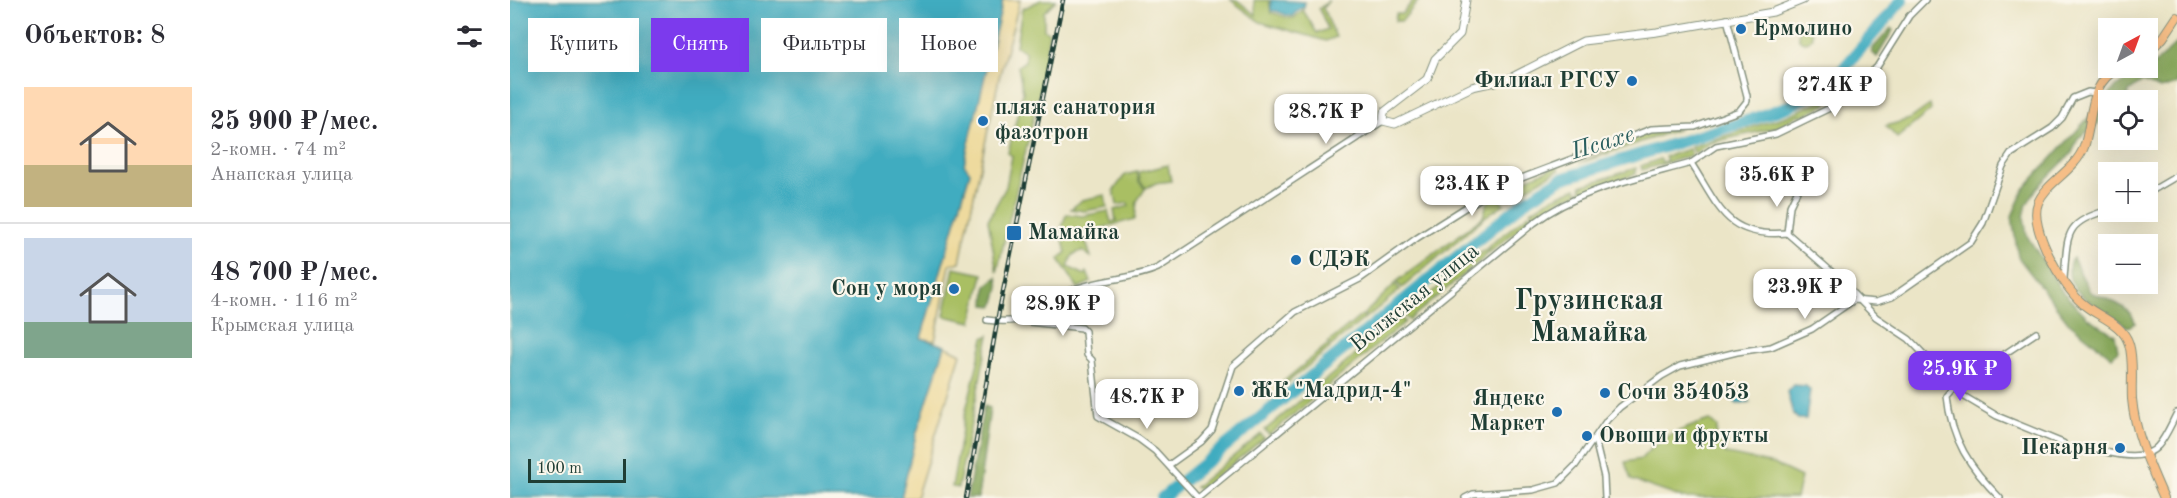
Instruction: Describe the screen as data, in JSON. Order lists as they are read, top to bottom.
{
  "streets": {
    "street": ["Волжская улица"]
  },
  "districts": ["Грузинская Мамайка"],
  "water": ["Псахе"],
  "places": {
    "other": [
      "Ермолино",
      "Филиал РГСУ",
      "пляж санатория фазотрон",
      "СДЭК",
      "Сон у моря",
      "ЖК \"Мадрид-4\"",
      "Сочи 354053",
      "Яндекс Маркет",
      "Овощи и фрукты",
      "Пекарня"
    ],
    "transit": ["Мамайка"]
  },
  "scale_bar": "100 m",
  "north": "top right",
  "page": {
    "heading": "Объектов: 8",
    "map_buttons": ["+", "−"],
    "chip": [
      "Купить",
      "Снять",
      "Фильтры",
      "Новое"
    ],
    "price": [
      "27.4K ₽",
      "28.7K ₽",
      "35.6K ₽",
      "23.4K ₽",
      "23.9K ₽",
      "28.9K ₽",
      "25.9K ₽",
      "48.7K ₽"
    ],
    "list": [
      {
        "name": "25 900 ₽/мес.",
        "note": "2-комн. · 74 m² · Анапская улица"
      },
      {
        "name": "48 700 ₽/мес.",
        "note": "4-комн. · 116 m² · Крымская улица"
      }
    ],
    "scale": "100 m"
  }
}
